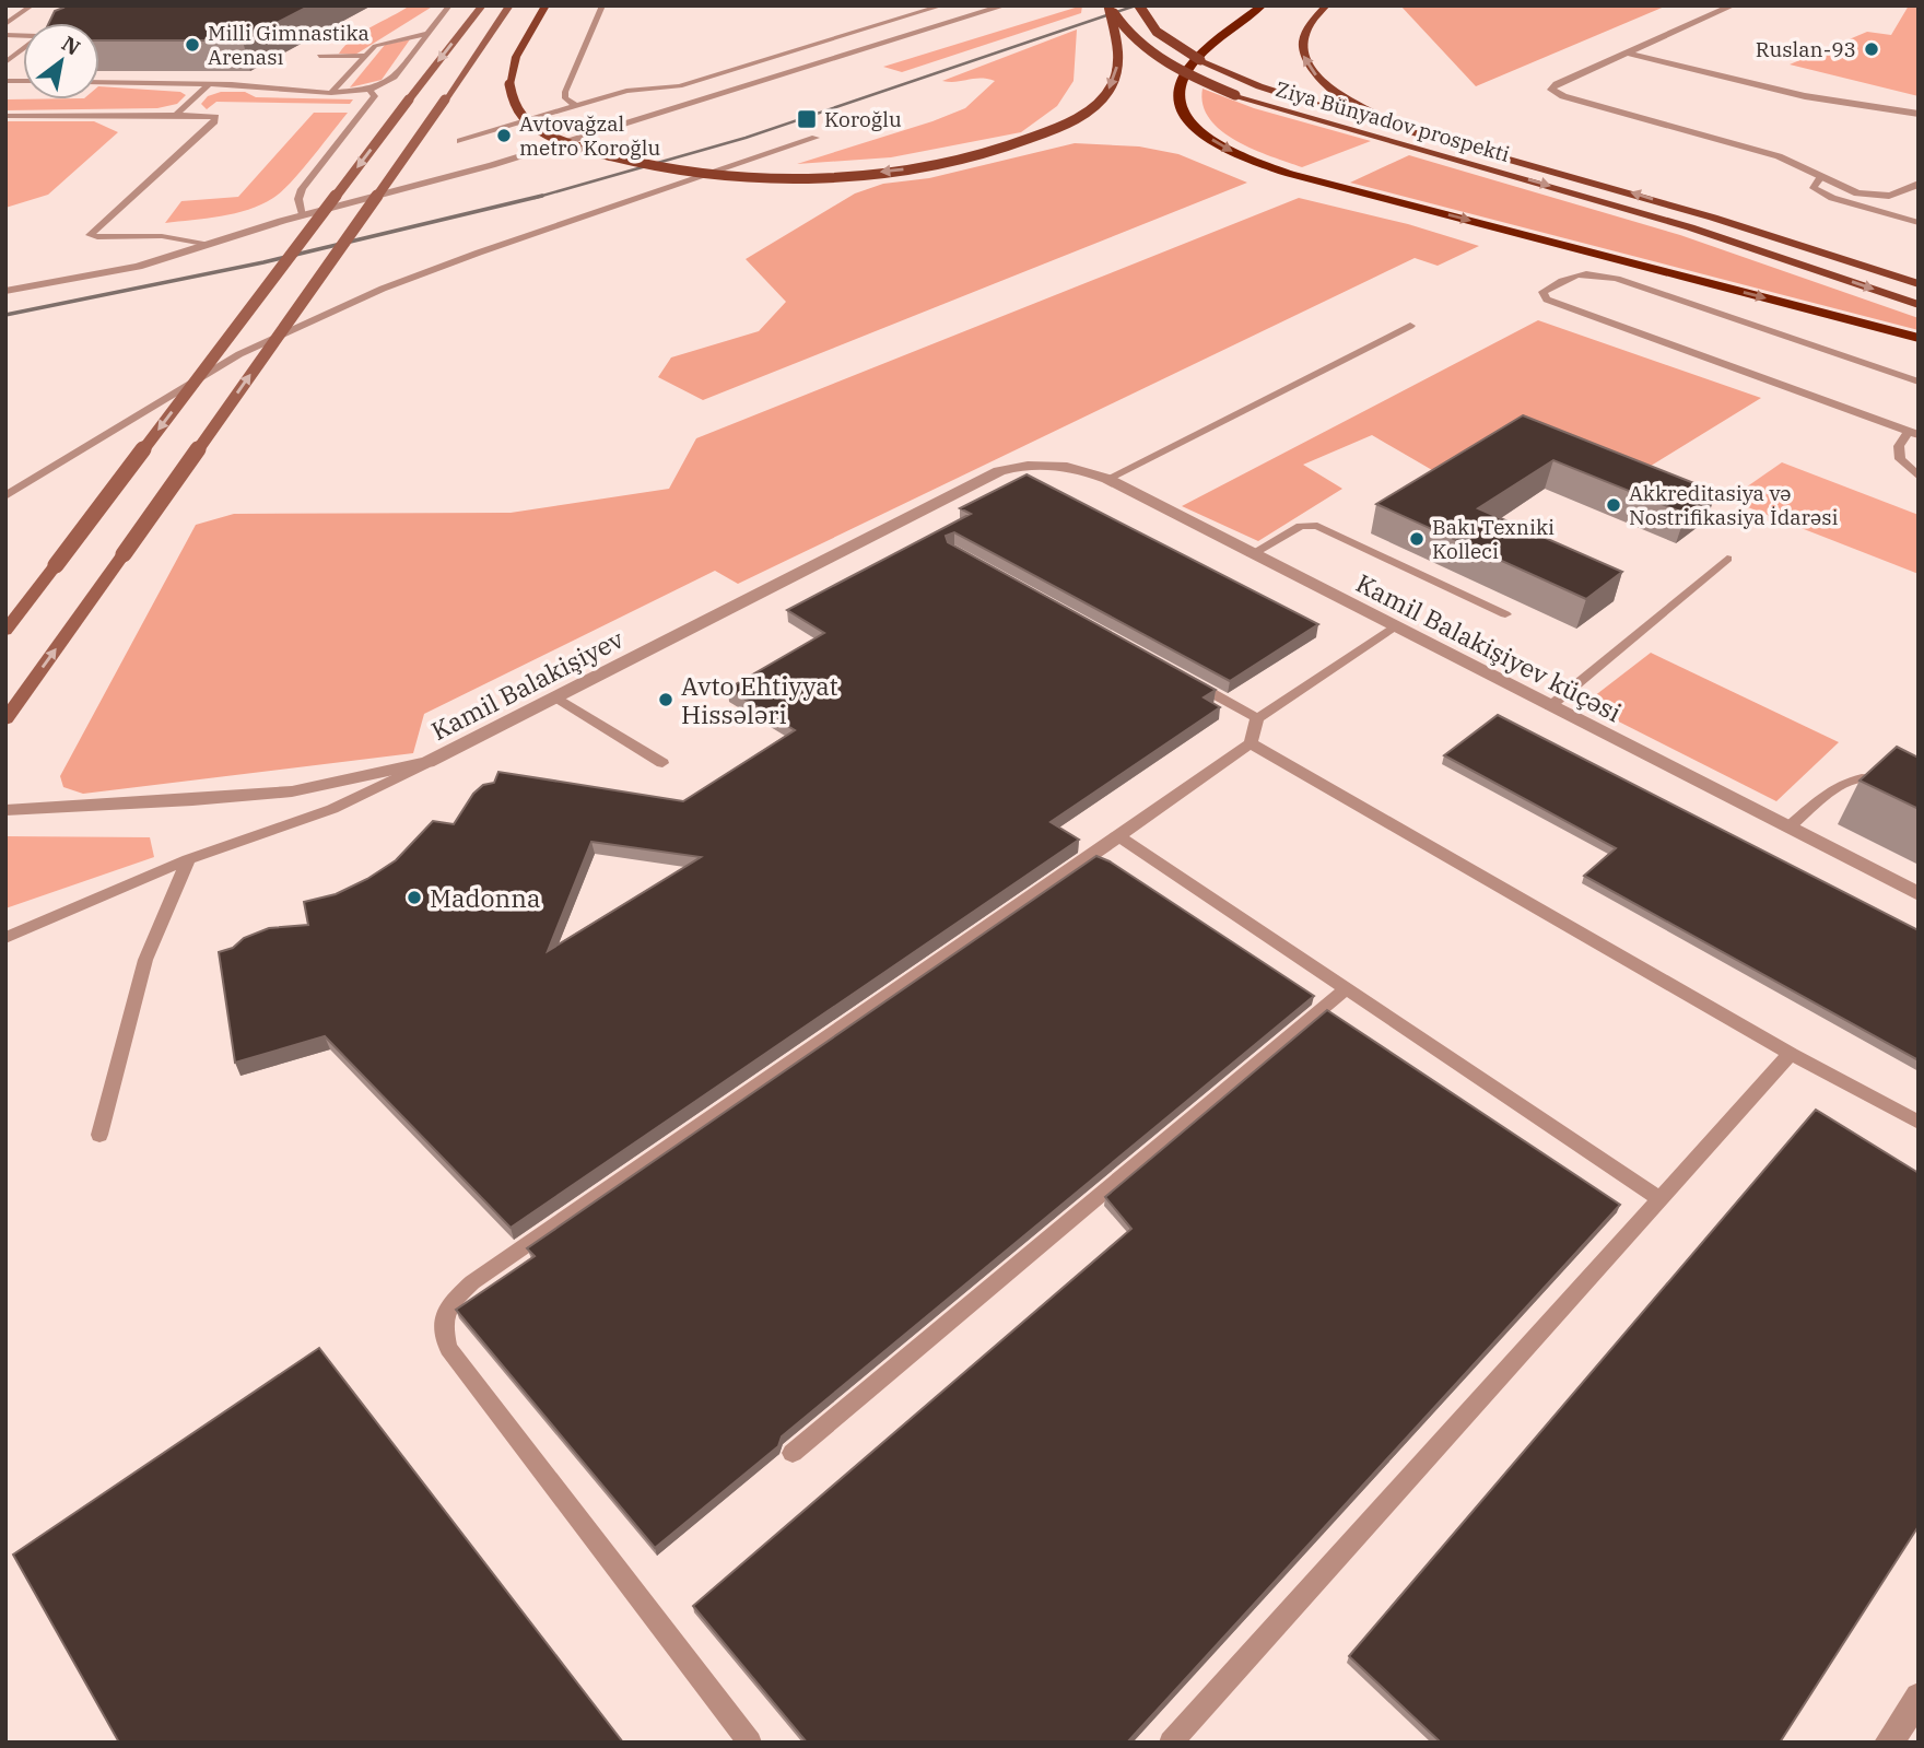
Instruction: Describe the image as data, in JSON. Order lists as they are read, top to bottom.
{
  "streets": {
    "main road": ["Ziya Bünyadov prospekti"],
    "street": ["Kamil Balakişiyev küçəsi", "Kamil Balakişiyev"]
  },
  "crossings": [
    ["Kamil Balakişiyev küçəsi", "Kamil Balakişiyev"]
  ],
  "places": {
    "other": [
      "Milli Gimnastika Arenası",
      "Ruslan-93",
      "Avtovağzal metro Koroğlu",
      "Akkreditasiya və Nostrifikasiya İdarəsi",
      "Bakı Texniki Kolleci",
      "Avto Ehtiyyat Hissәlәri",
      "Madonna"
    ],
    "transit": ["Koroğlu"]
  },
  "north": "top right"
}
